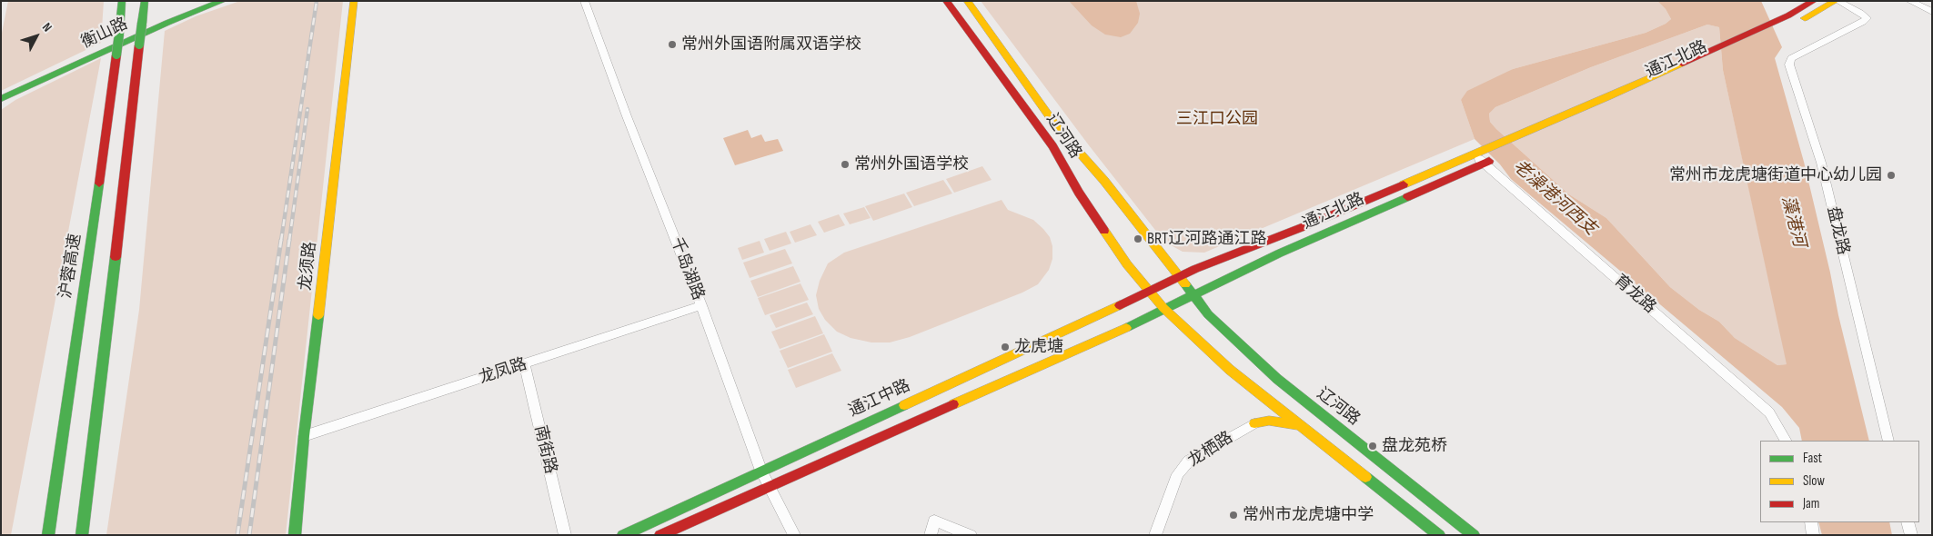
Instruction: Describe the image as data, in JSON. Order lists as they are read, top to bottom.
{
  "streets": {
    "main road": [
      "衡山路",
      "通江北路",
      "辽河路",
      "沪蓉高速",
      "龙须路",
      "通江中路"
    ],
    "street": [
      "盘龙路",
      "千岛湖路",
      "育龙路",
      "龙凤路",
      "南街路",
      "龙栖路"
    ]
  },
  "crossings": [
    ["通江北路", "辽河路"],
    ["通江北路", "盘龙路"],
    ["通江北路", "育龙路"],
    ["通江北路", "通江中路"],
    ["辽河路", "通江中路"],
    ["龙须路", "龙凤路"],
    ["千岛湖路", "龙凤路"],
    ["千岛湖路", "通江中路"],
    ["龙凤路", "南街路"]
  ],
  "water": ["老澡港河西支", "藻港河"],
  "parks": ["三江口公园"],
  "places": [
    "常州外国语附属双语学校",
    "常州外国语学校",
    "常州市龙虎塘街道中心幼儿园",
    "BRT辽河路通江路",
    "龙虎塘",
    "盘龙苑桥",
    "常州市龙虎塘中学"
  ],
  "legend": ["Fast", "Slow", "Jam"],
  "north": "top right"
}
